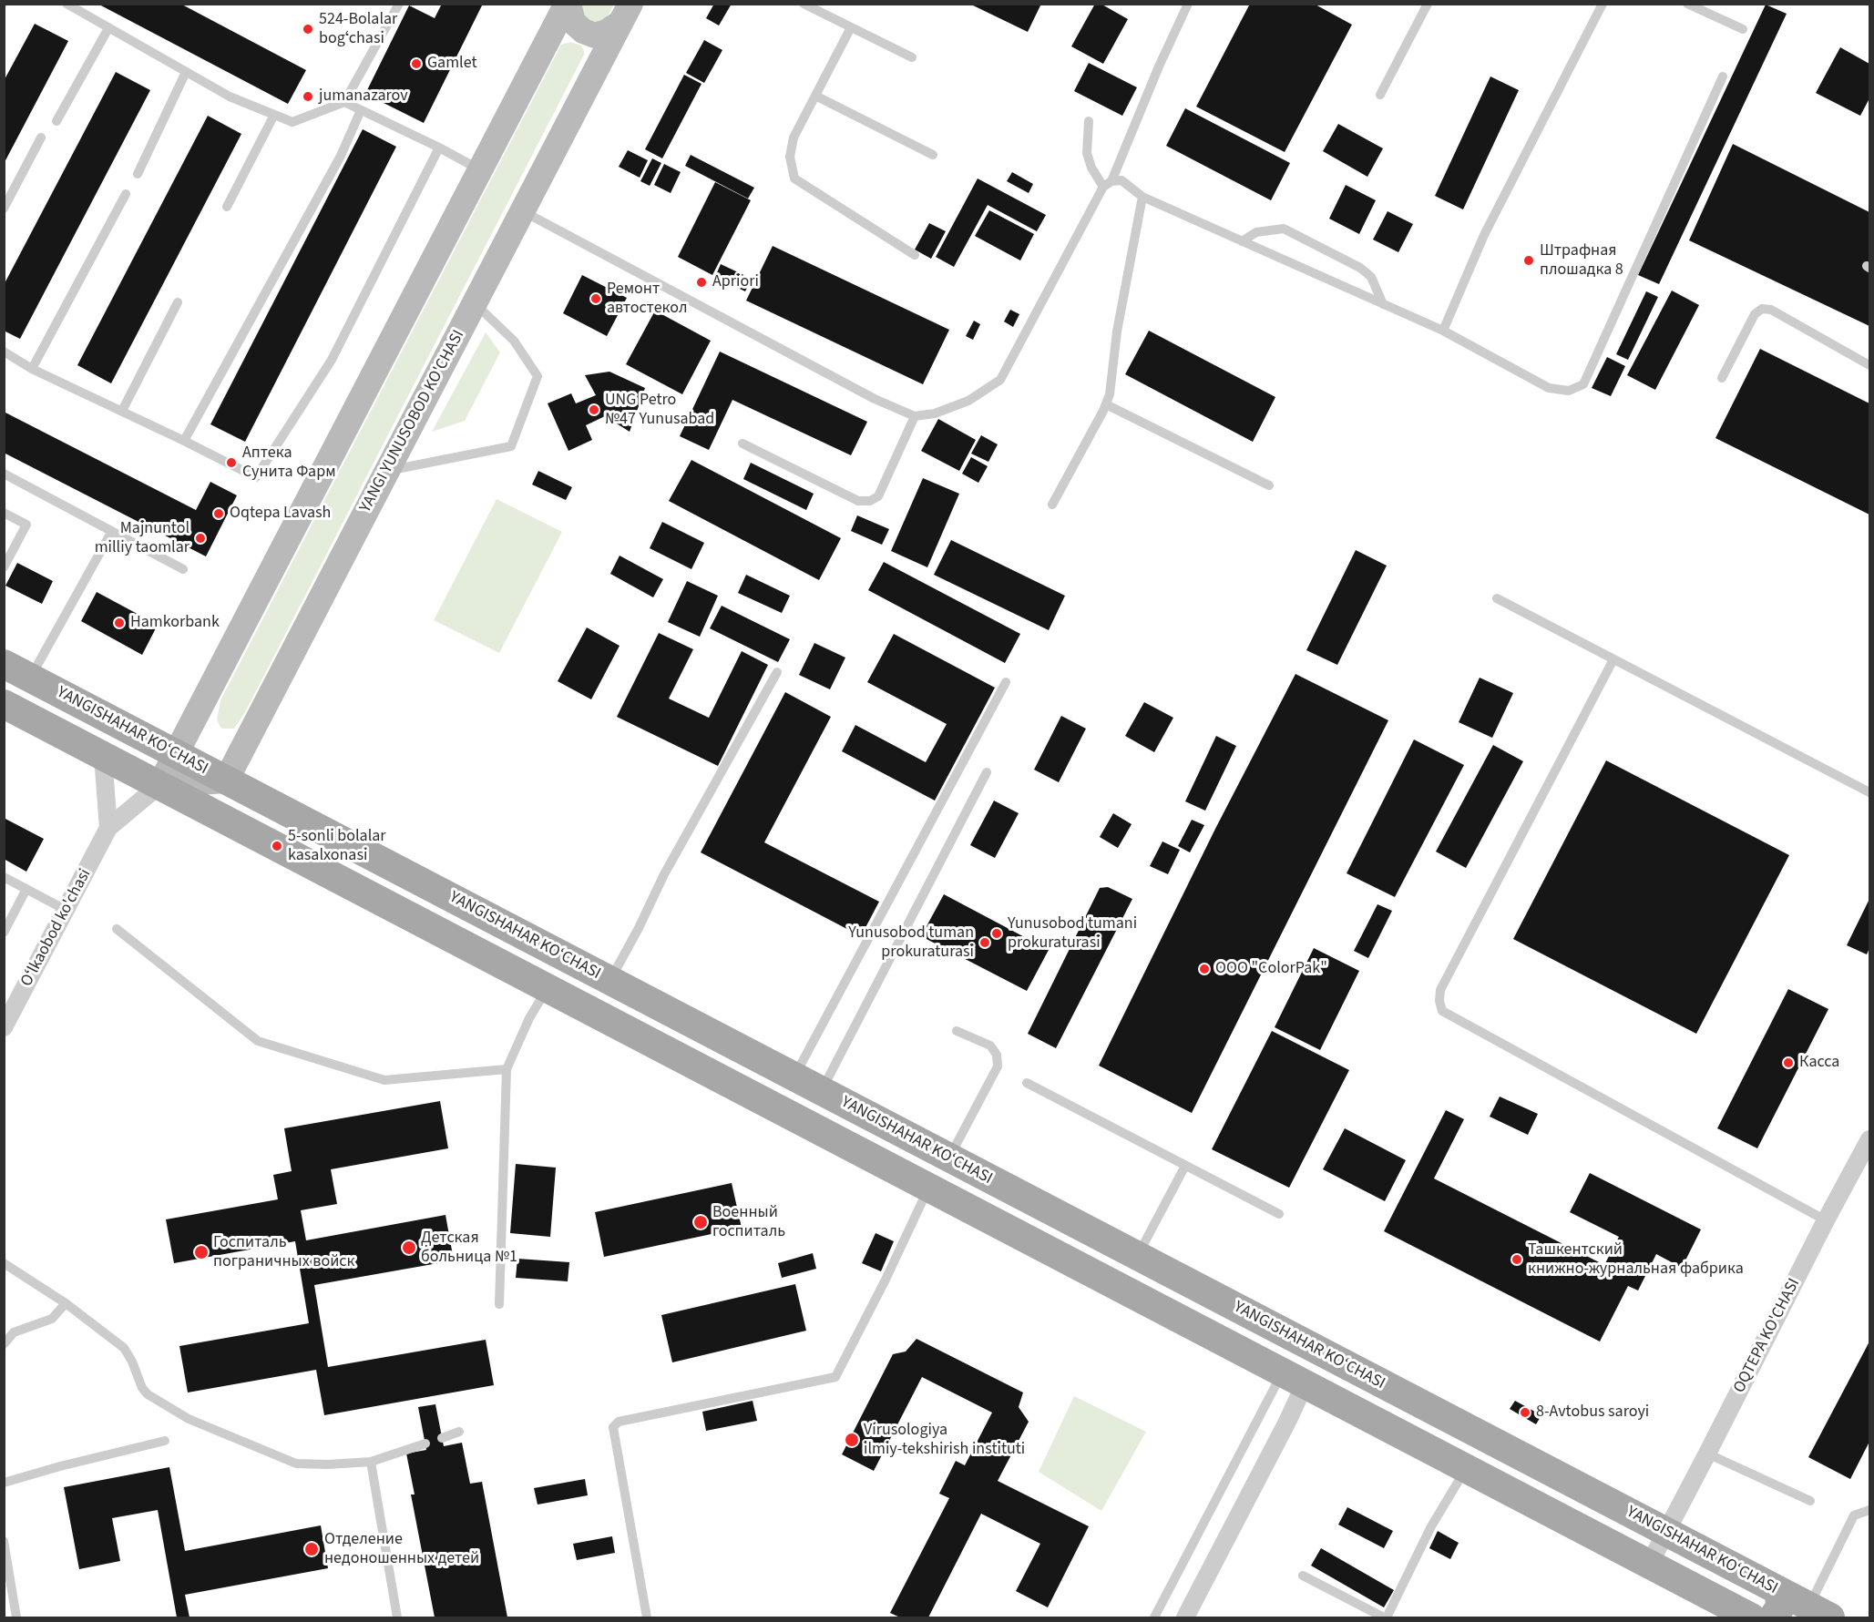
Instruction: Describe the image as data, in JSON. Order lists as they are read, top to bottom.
{
  "streets": {
    "main road": ["YANGI YUNUSOBOD KO'CHASI", "YANGISHAHAR KO‘CHASI"],
    "street": ["Oʻlkaobod ko'chasi", "OQTEPA KO'CHASI"]
  },
  "crossings": [
    ["YANGI YUNUSOBOD KO'CHASI", "YANGISHAHAR KO‘CHASI"],
    ["YANGISHAHAR KO‘CHASI", "Oʻlkaobod ko'chasi"],
    ["YANGISHAHAR KO‘CHASI", "OQTEPA KO'CHASI"]
  ],
  "places": [
    "524-Bolalar bogʻchasi",
    "Gamlet",
    "jumanazarov",
    "Штрафная плошадка 8",
    "Apriori",
    "Ремонт автостекол",
    "UNG Petro №47 Yunusabad",
    "Аптека Сунита Фарм",
    "Oqtepa Lavash",
    "Majnuntol milliy taomlar",
    "Hamkorbank",
    "5-sonli bolalar kasalxonasi",
    "Yunusobod tumani prokuraturasi",
    "Yunusobod tuman prokuraturasi",
    "OOO \"ColorPak\"",
    "Касса",
    "Военный госпиталь",
    "Детская больница №1",
    "Госпиталь пограничных войск",
    "Ташкентский книжно-журнальная фабрика",
    "8-Avtobus saroyi",
    "Virusologiya ilmiy-tekshirish instituti",
    "Отделение недоношенных детей"
  ]
}
